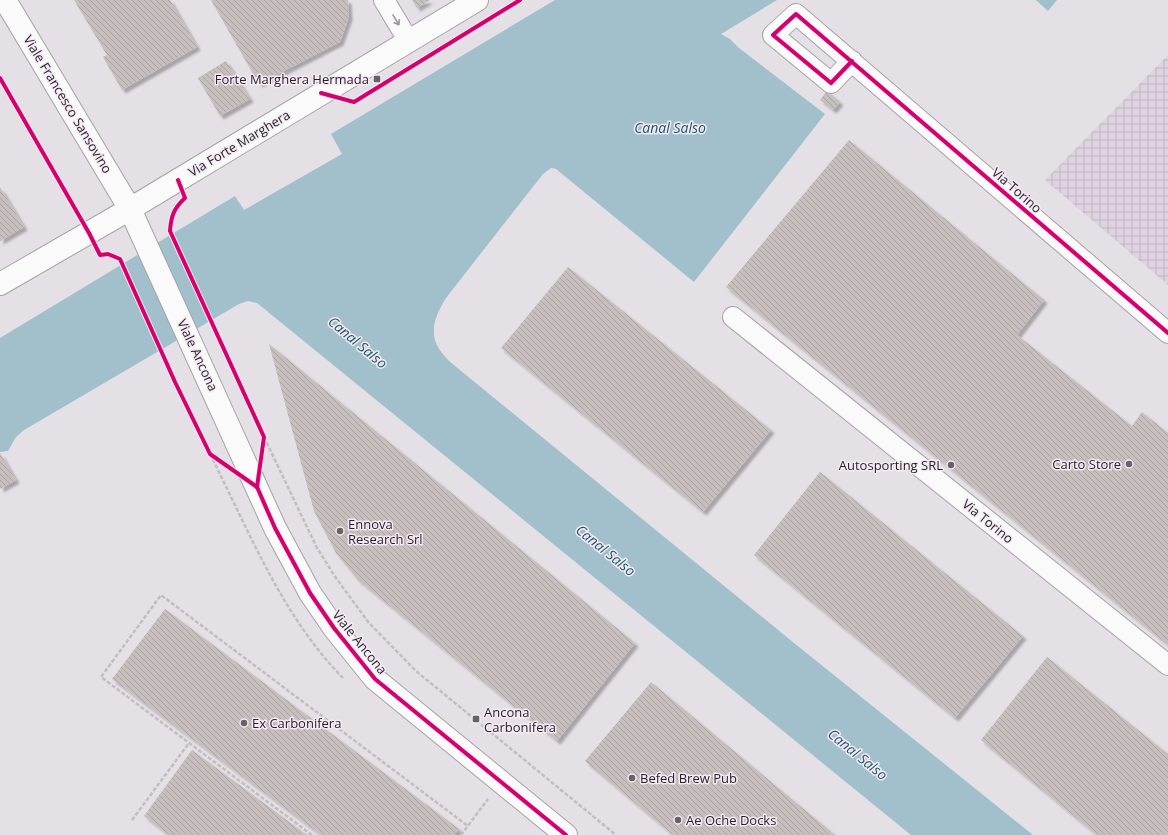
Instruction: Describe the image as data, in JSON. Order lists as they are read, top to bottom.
{
  "streets": {
    "street": [
      "Viale Francesco Sansovino",
      "Via Forte Marghera",
      "Via Torino",
      "Viale Ancona"
    ]
  },
  "crossings": [
    ["Viale Francesco Sansovino", "Via Forte Marghera"],
    ["Viale Francesco Sansovino", "Viale Ancona"],
    ["Via Forte Marghera", "Viale Ancona"]
  ],
  "water": ["Canal Salso"],
  "places": {
    "transit": ["Forte Marghera Hermada", "Ancona Carbonifera"],
    "other": [
      "Carto Store",
      "Autosporting SRL",
      "Ennova Research Srl",
      "Ex Carbonifera",
      "Befed Brew Pub",
      "Ae Oche Docks"
    ]
  }
}
